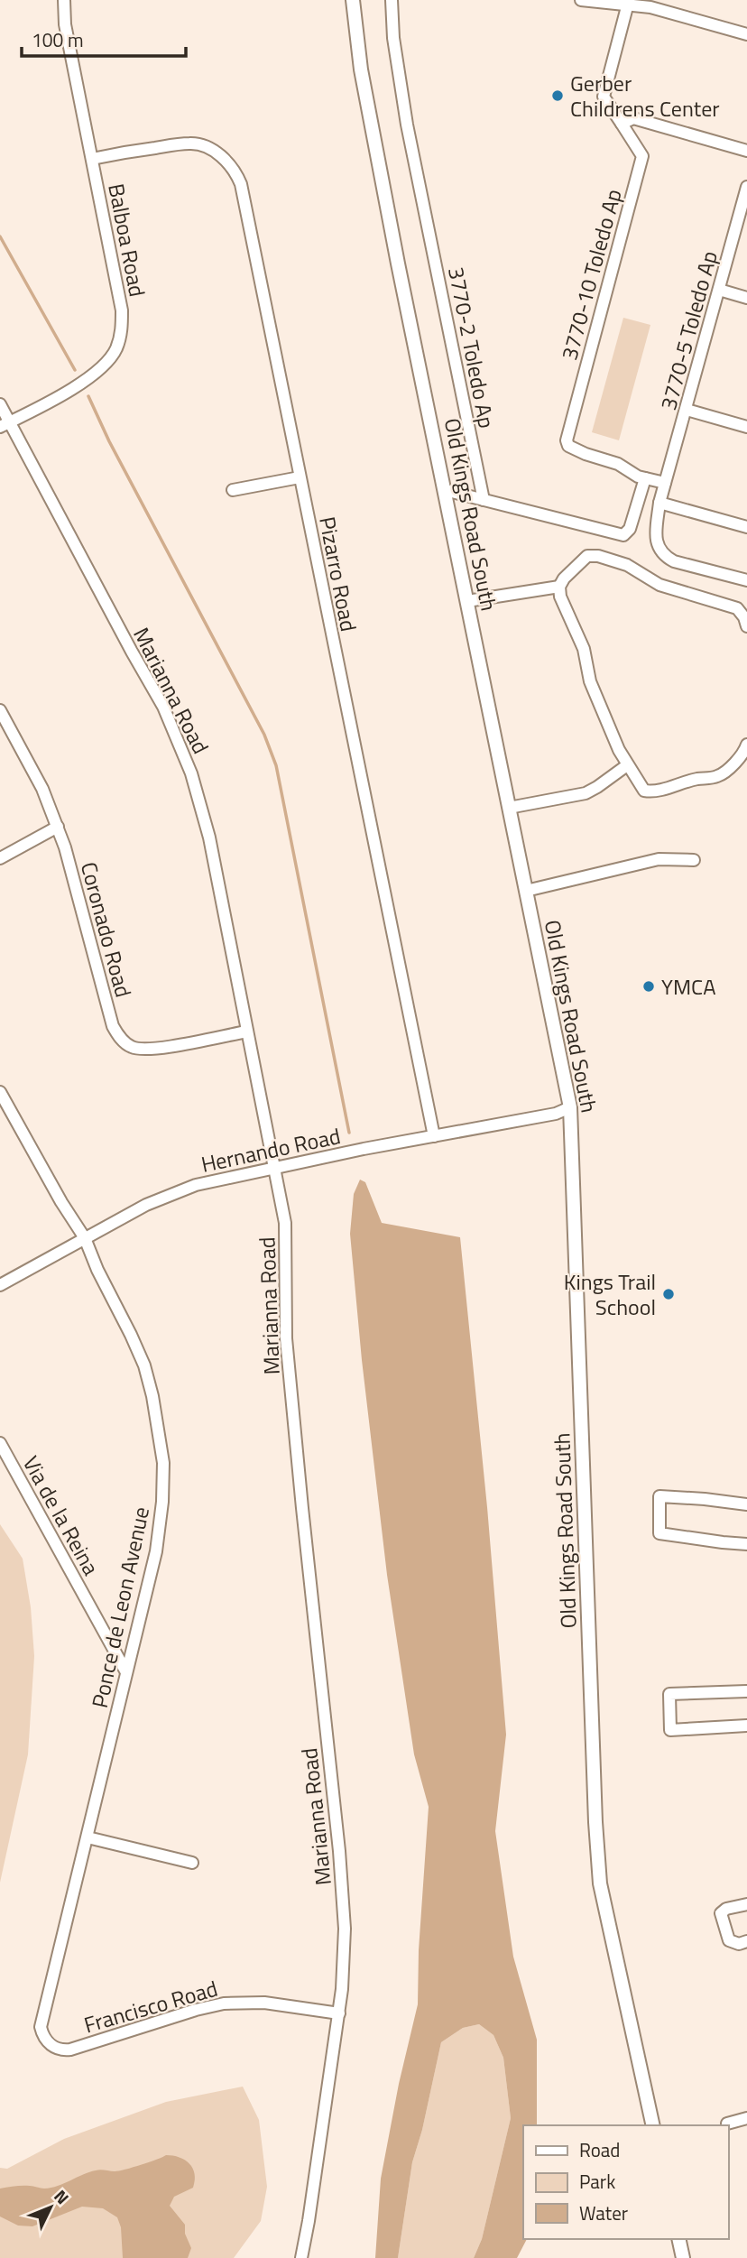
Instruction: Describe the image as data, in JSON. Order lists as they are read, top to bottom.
{
  "streets": {
    "street": [
      "Balboa Road",
      "3770-10 Toledo Ap",
      "3770-5 Toledo Ap",
      "3770-2 Toledo Ap",
      "Old Kings Road South",
      "Pizarro Road",
      "Marianna Road",
      "Coronado Road",
      "Hernando Road",
      "Via de la Reina",
      "Ponce de Leon Avenue",
      "Francisco Road"
    ]
  },
  "crossings": [
    ["Balboa Road", "Pizarro Road"],
    ["Balboa Road", "Marianna Road"],
    ["3770-10 Toledo Ap", "3770-5 Toledo Ap"],
    ["Old Kings Road South", "Hernando Road"],
    ["Pizarro Road", "Hernando Road"],
    ["Marianna Road", "Coronado Road"],
    ["Marianna Road", "Hernando Road"],
    ["Marianna Road", "Francisco Road"],
    ["Hernando Road", "Ponce de Leon Avenue"],
    ["Via de la Reina", "Ponce de Leon Avenue"],
    ["Ponce de Leon Avenue", "Francisco Road"]
  ],
  "places": ["Gerber Childrens Center", "YMCA", "Kings Trail School"],
  "legend": ["Road", "Park", "Water"],
  "scale_bar": "100 m",
  "north": "top right"
}
